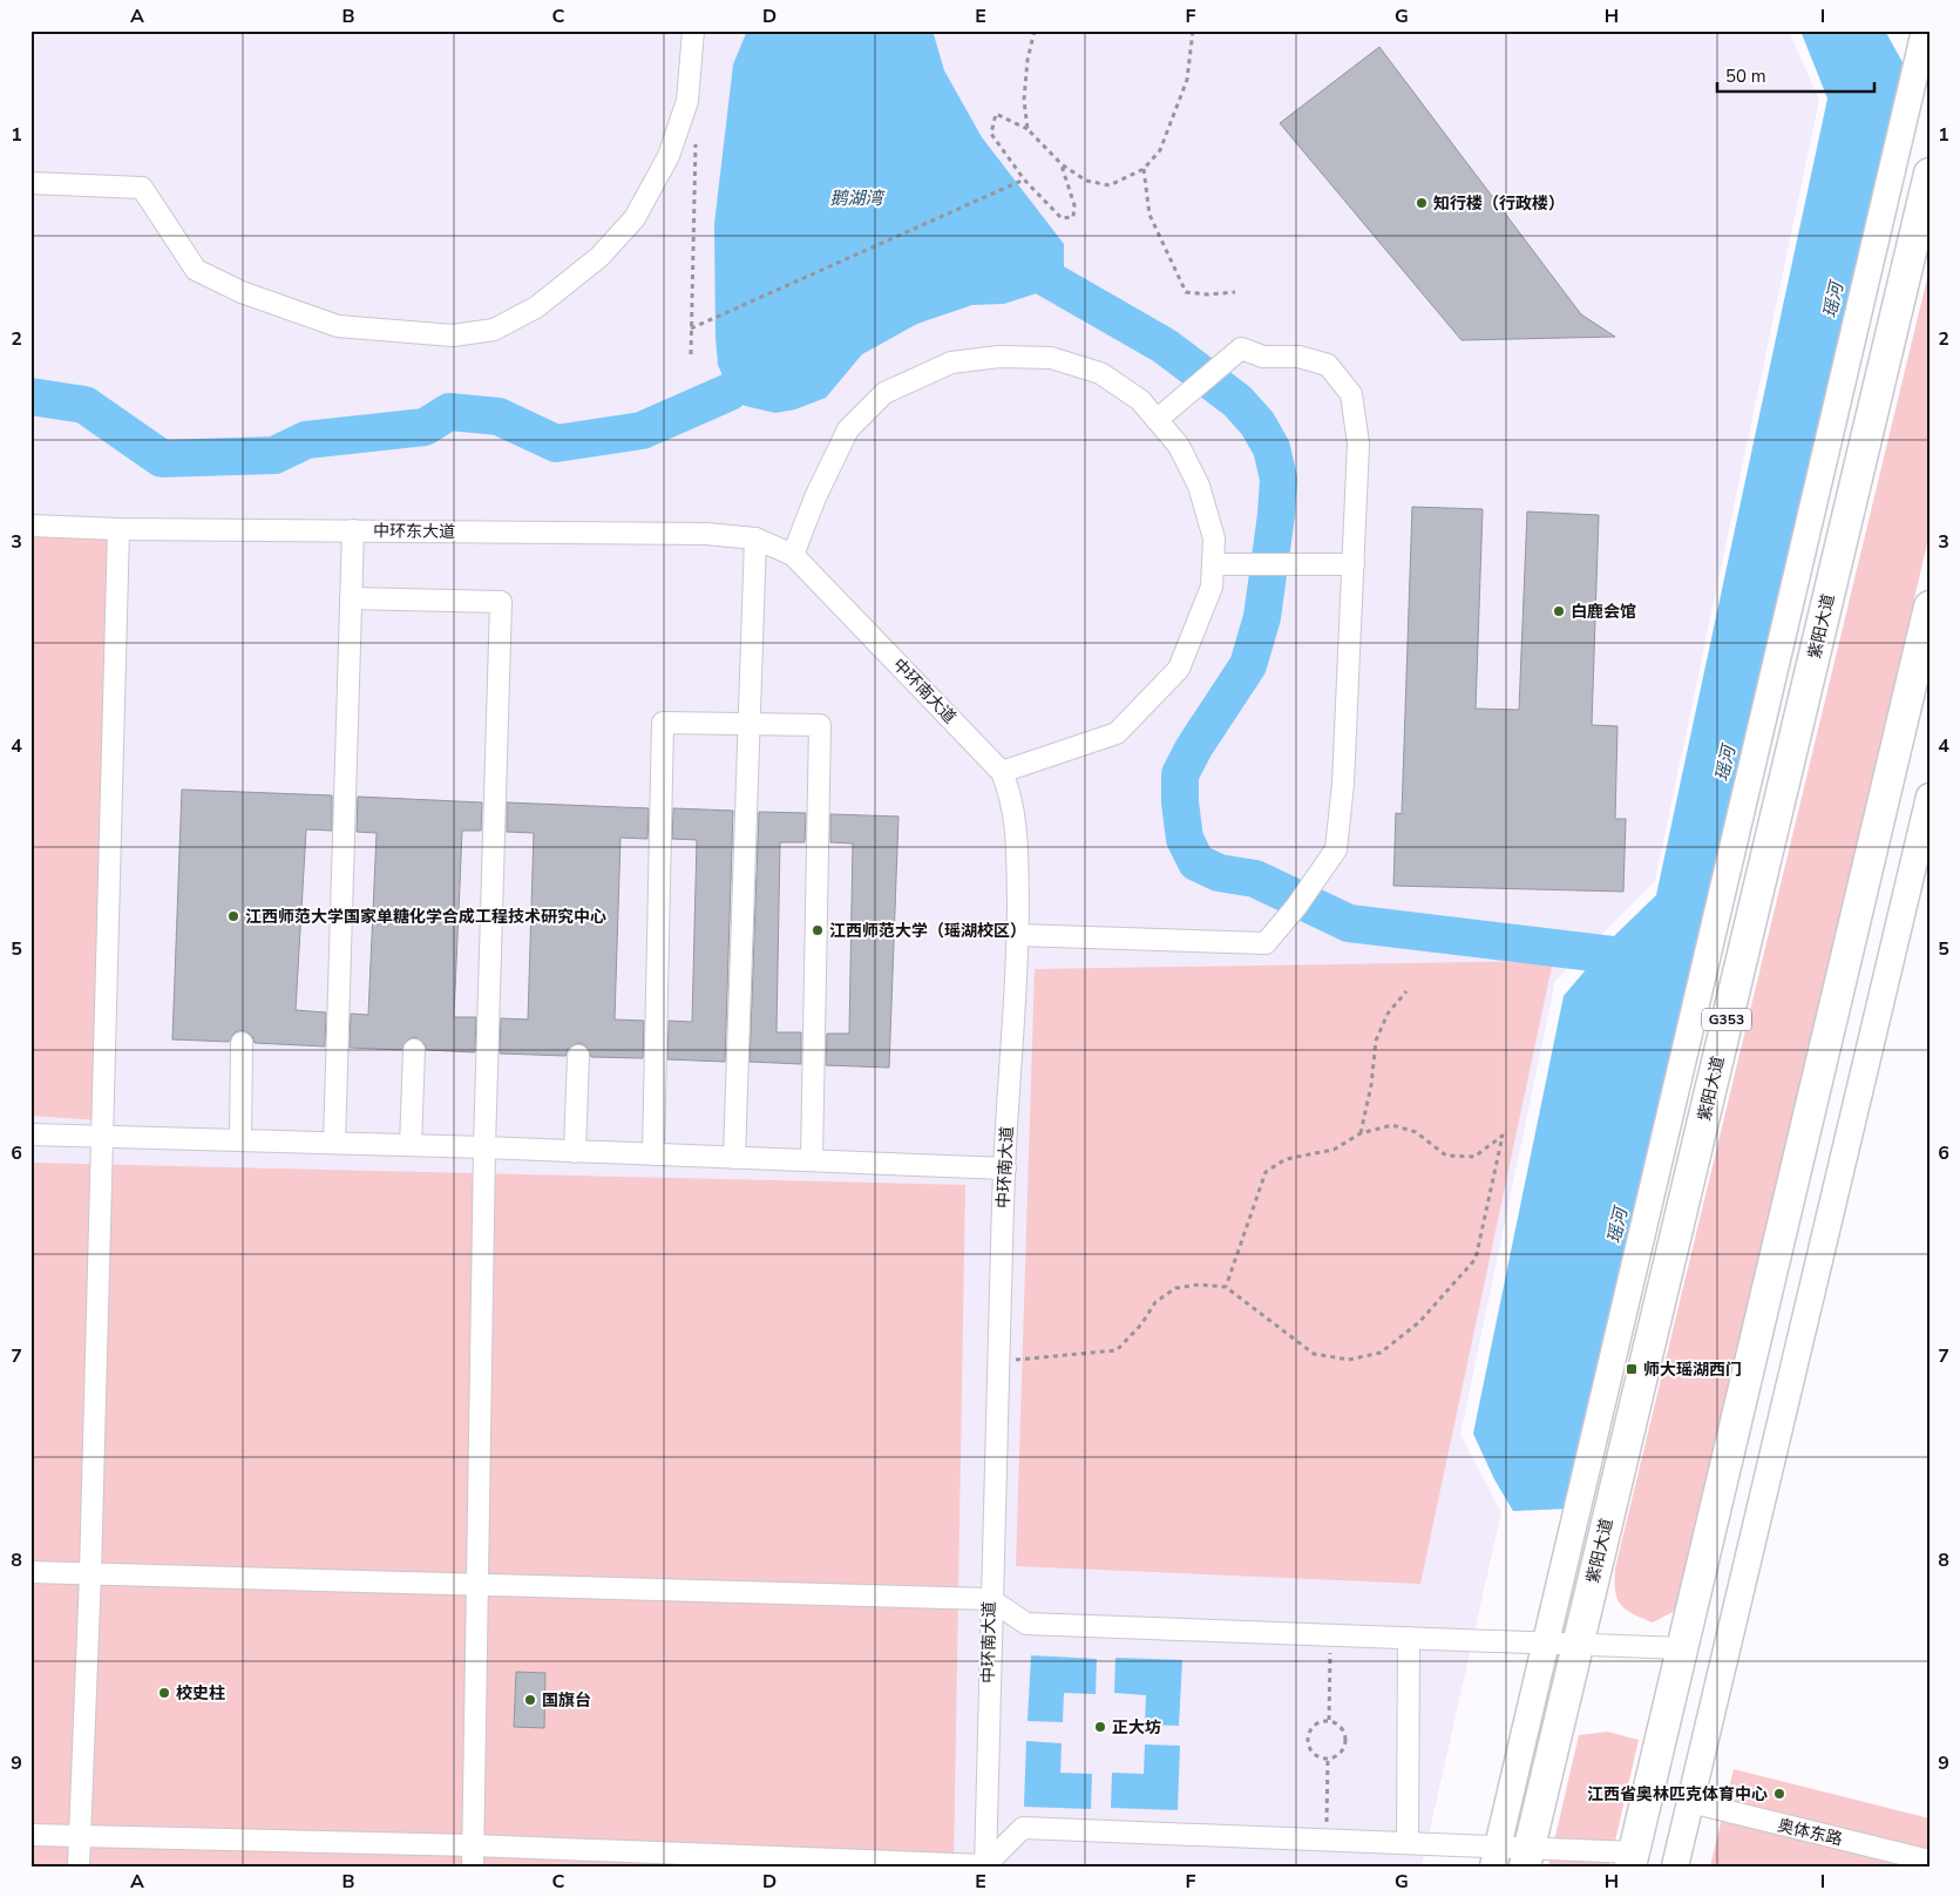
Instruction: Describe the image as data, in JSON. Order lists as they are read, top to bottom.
{
  "streets": {
    "highway": ["紫阳大道", "G353"],
    "street": ["中环东大道", "中环南大道", "奥体东路"]
  },
  "crossings": [
    ["中环东大道", "中环南大道"]
  ],
  "water": ["鹅湖湾", "瑶河"],
  "places": {
    "other": [
      "知行楼（行政楼）",
      "白鹿会馆",
      "江西师范大学国家单糖化学合成工程技术研究中心",
      "江西师范大学（瑶湖校区）",
      "校史柱",
      "国旗台",
      "正大坊",
      "江西省奥林匹克体育中心"
    ],
    "transit": ["师大瑶湖西门"]
  },
  "scale_bar": "50 m",
  "grid": {
    "columns": [
      "A",
      "B",
      "C",
      "D",
      "E",
      "F",
      "G",
      "H",
      "I"
    ],
    "rows": [
      "1",
      "2",
      "3",
      "4",
      "5",
      "6",
      "7",
      "8",
      "9"
    ]
  }
}
